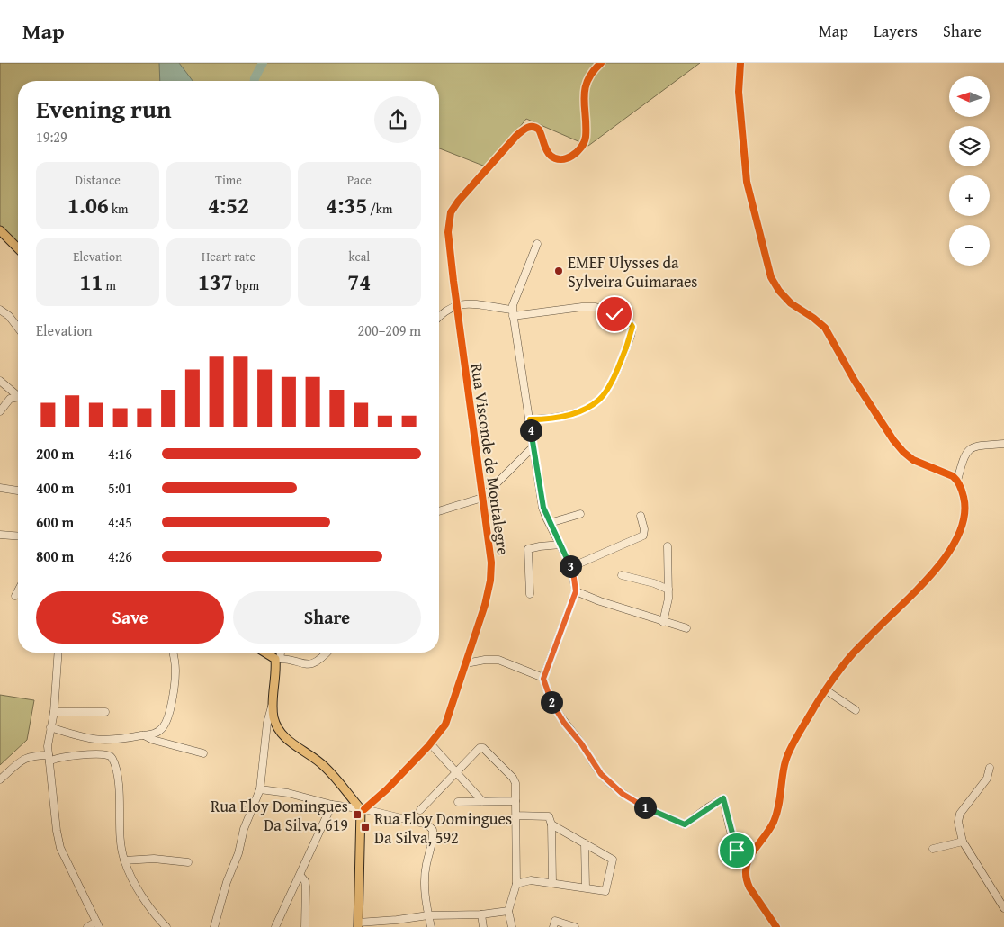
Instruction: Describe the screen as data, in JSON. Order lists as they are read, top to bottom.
{
  "streets": {
    "street": ["Rua Visconde de Montalegre"]
  },
  "places": {
    "other": ["EMEF Ulysses da Sylveira Guimaraes"],
    "transit": ["Rua Eloy Domingues Da Silva, 619", "Rua Eloy Domingues Da Silva, 592"]
  },
  "north": "left",
  "page": {
    "header": "Map",
    "nav": ["Map", "Layers", "Share"],
    "map_buttons": ["+", "−"],
    "heading": ["Evening run", "19:29"],
    "stats": [
      ["Distance", "1.06 km"],
      ["Time", "4:52"],
      ["Pace", "4:35 /km"],
      ["Elevation", "11 m"],
      ["Heart rate", "137 bpm"],
      ["kcal", "74"]
    ],
    "chart": ["Elevation", "200–209 m"],
    "pins": [
      "4",
      "3",
      "2",
      "1"
    ],
    "list": [
      {
        "name": "200 m",
        "note": "4:16"
      },
      {
        "name": "400 m",
        "note": "5:01"
      },
      {
        "name": "600 m",
        "note": "4:45"
      },
      {
        "name": "800 m",
        "note": "4:26"
      }
    ],
    "buttons": ["Save", "Share"]
  }
}
